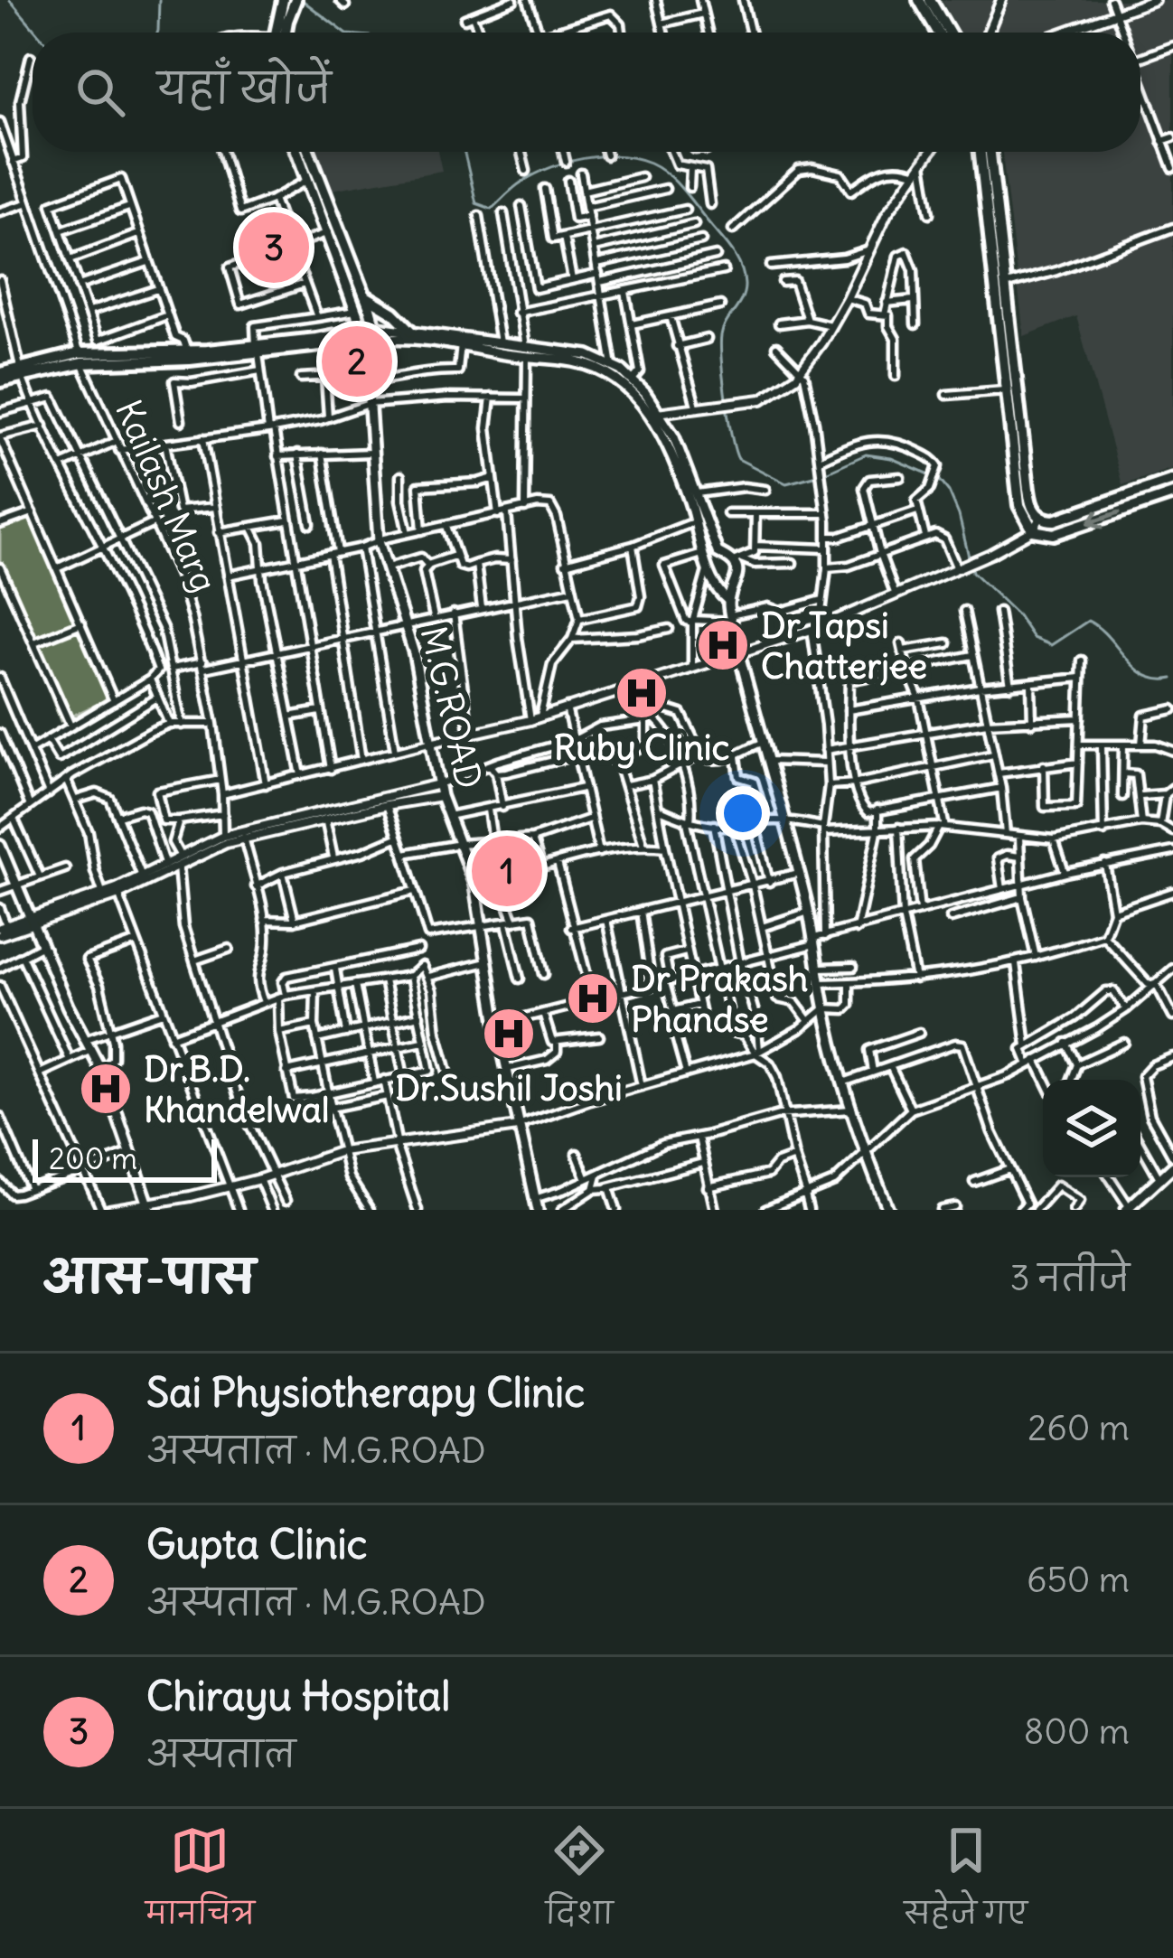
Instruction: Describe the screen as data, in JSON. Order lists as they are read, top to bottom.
{
  "streets": {
    "main road": ["M.G.ROAD"],
    "street": ["Kailash Marg"]
  },
  "places": {
    "hospital": [
      "Dr Tapsi Chatterjee",
      "Ruby Clinic",
      "Dr Prakash Phandse",
      "Dr.Sushil Joshi",
      "Dr.B.D. Khandelwal"
    ]
  },
  "scale_bar": "200 m",
  "page": {
    "search": "यहाँ खोजें",
    "pins": ["3", "2", "1"],
    "scale": "200 m",
    "heading": ["आस-पास", "3 नतीजे"],
    "list": [
      {
        "mark": "1",
        "name": "Sai Physiotherapy Clinic",
        "note": "अस्पताल · M.G.ROAD",
        "value": "260 m"
      },
      {
        "mark": "2",
        "name": "Gupta Clinic",
        "note": "अस्पताल · M.G.ROAD",
        "value": "650 m"
      },
      {
        "mark": "3",
        "name": "Chirayu Hospital",
        "note": "अस्पताल",
        "value": "800 m"
      }
    ],
    "nav": ["मानचित्र", "दिशा", "सहेजे गए"]
  }
}
